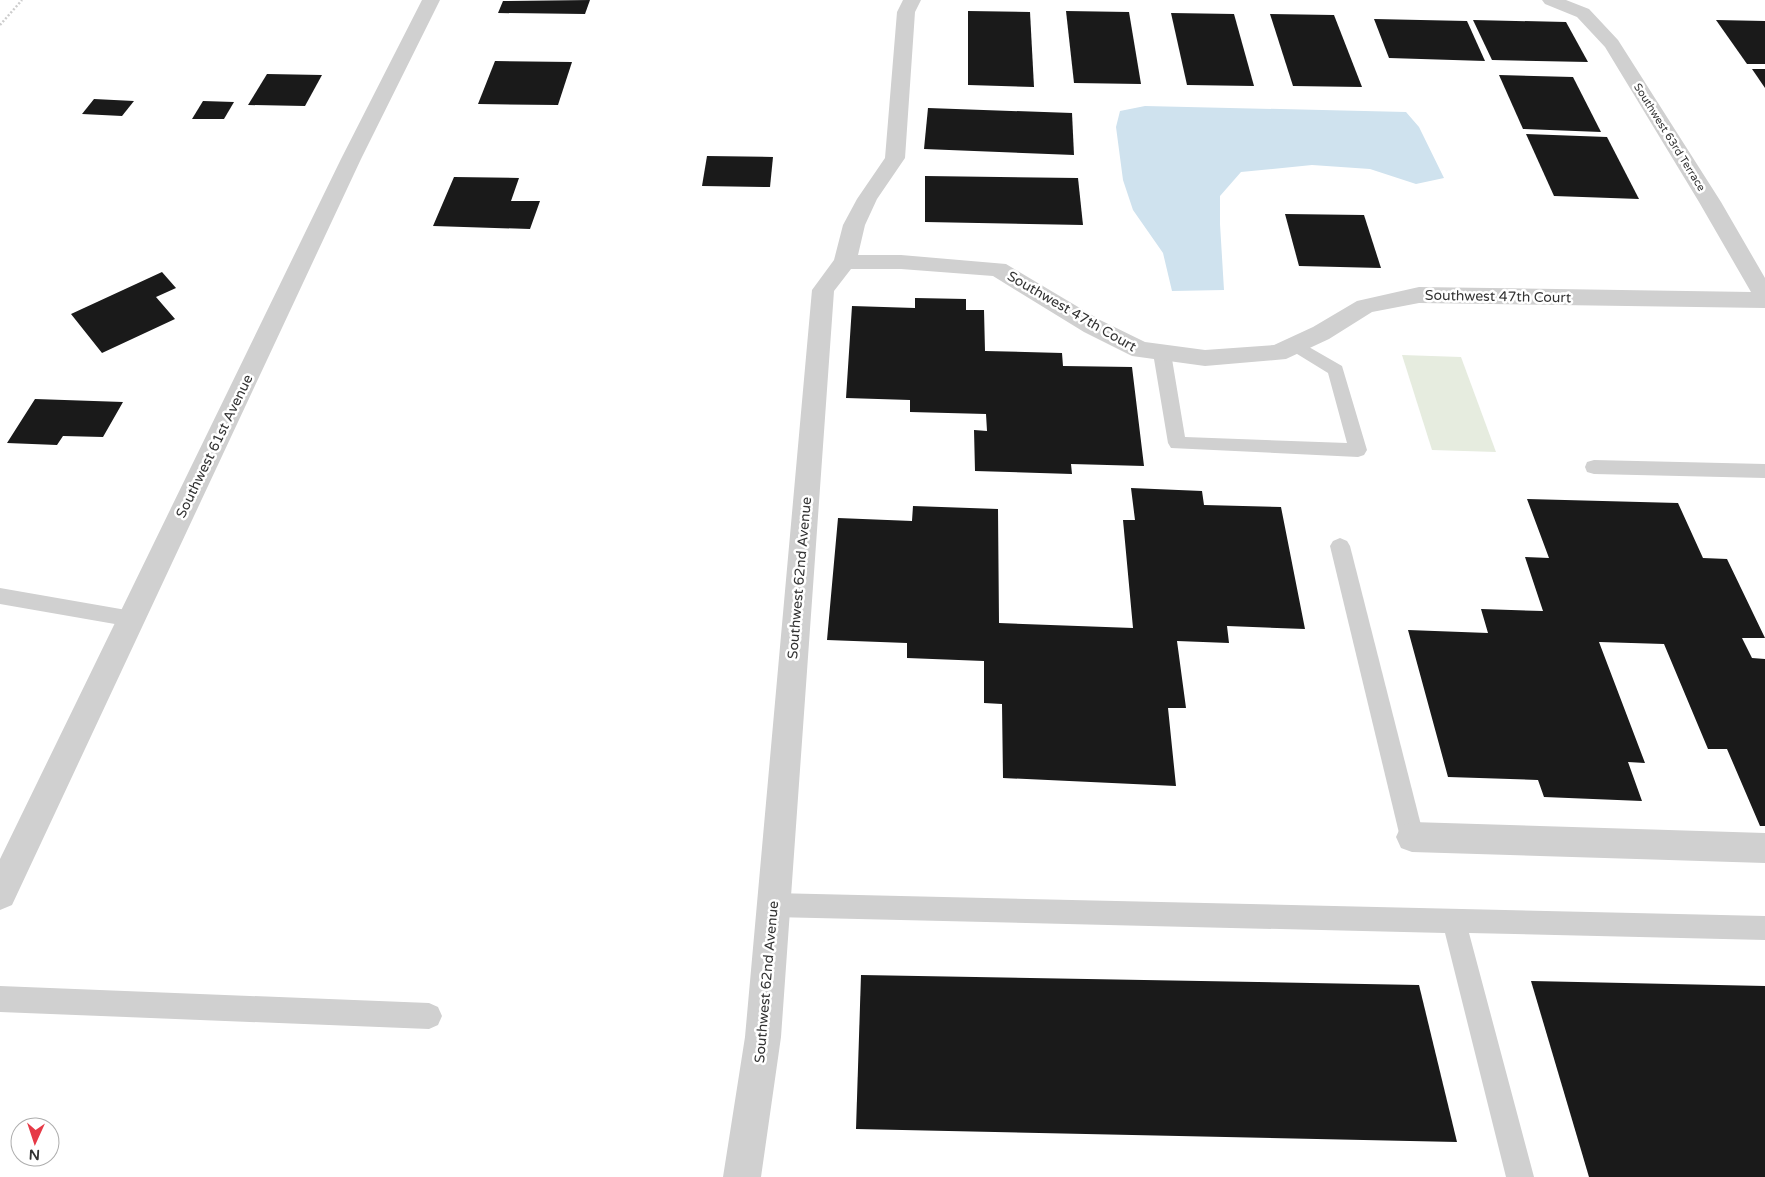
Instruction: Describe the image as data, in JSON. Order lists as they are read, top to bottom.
{
  "streets": {
    "street": [
      "Southwest 63rd Terrace",
      "Southwest 47th Court",
      "Southwest 61st Avenue",
      "Southwest 62nd Avenue"
    ]
  },
  "crossings": [
    ["Southwest 63rd Terrace", "Southwest 47th Court"],
    ["Southwest 47th Court", "Southwest 62nd Avenue"]
  ],
  "north": "bottom"
}
